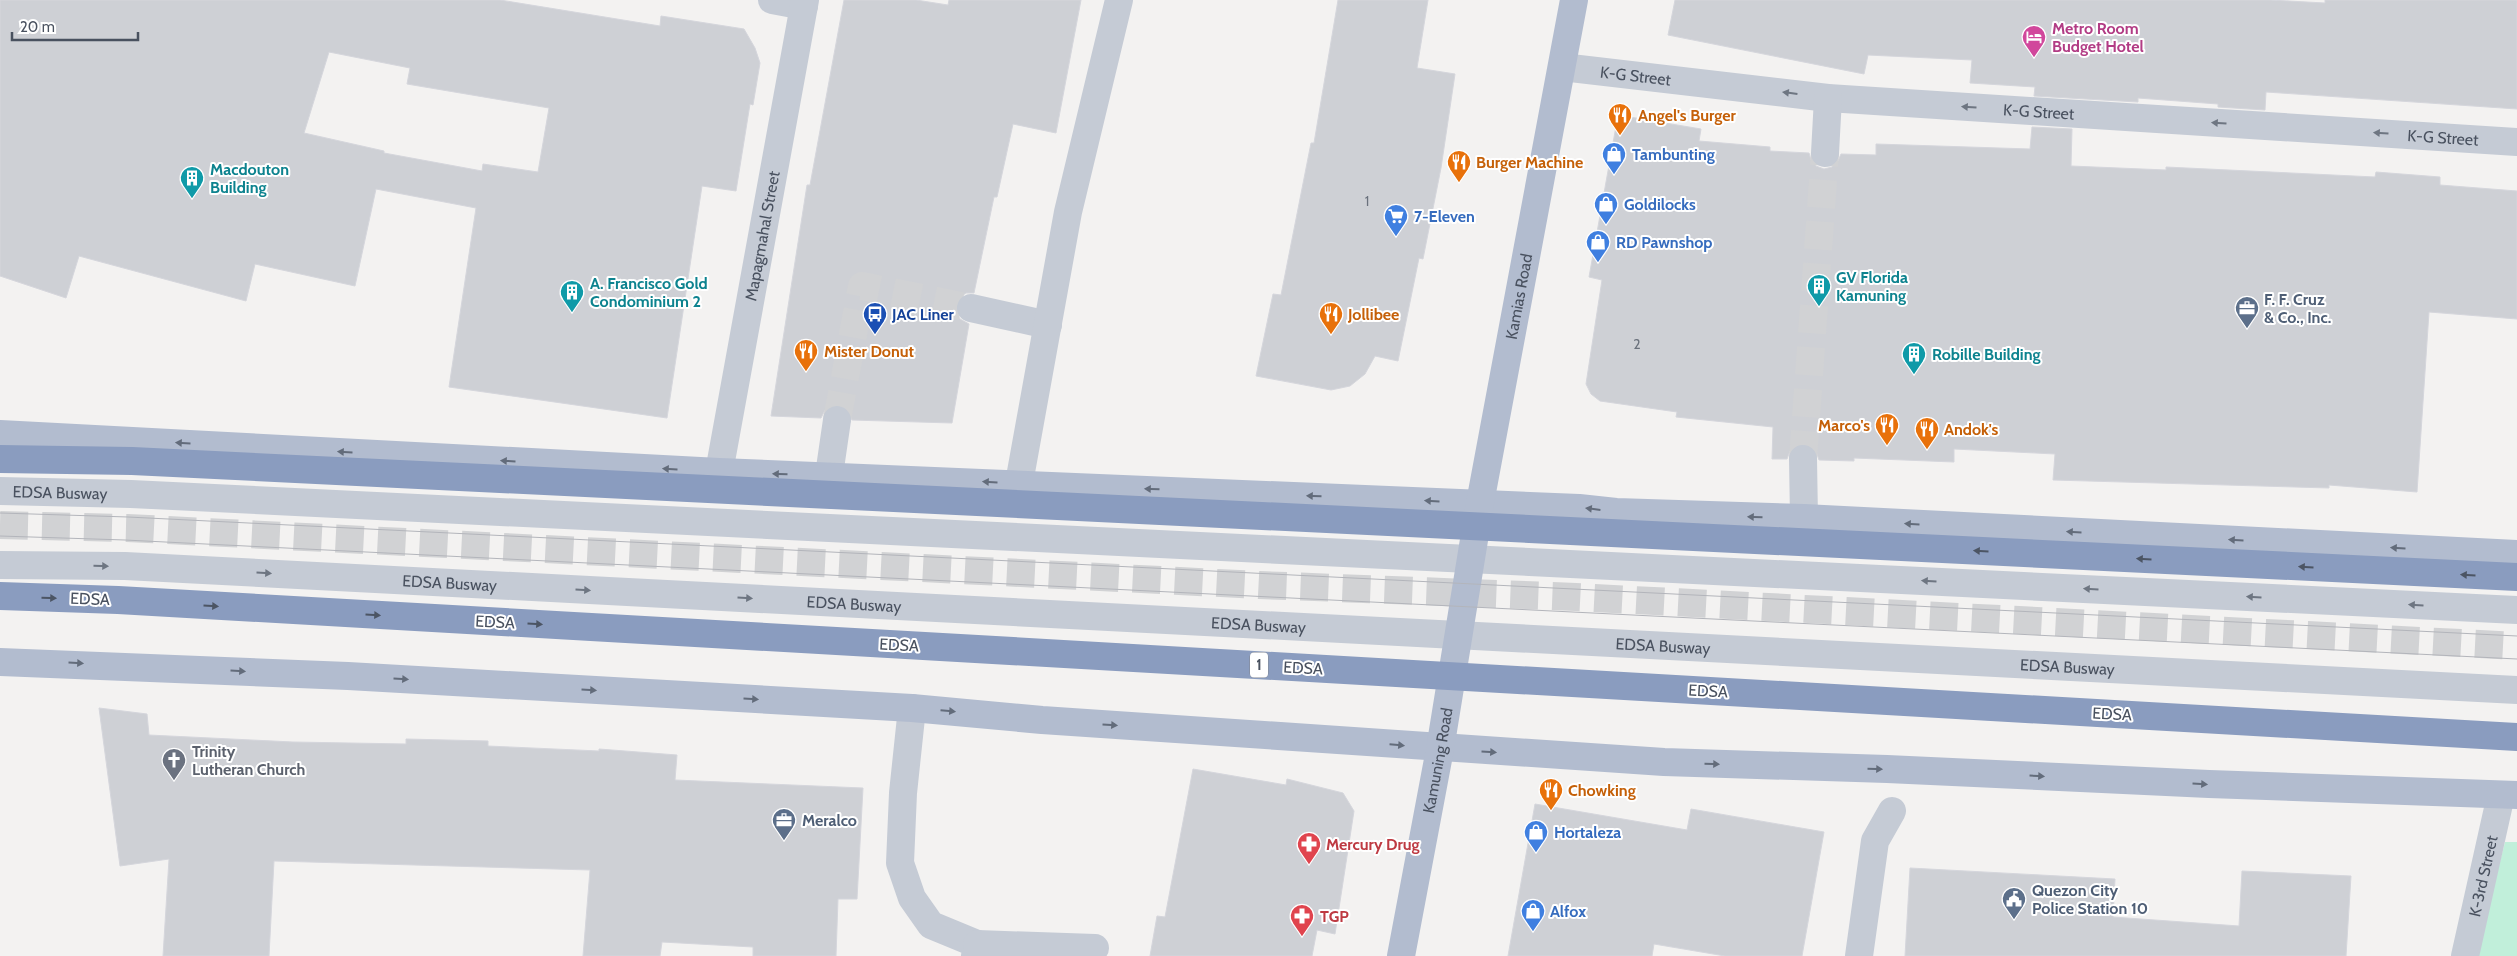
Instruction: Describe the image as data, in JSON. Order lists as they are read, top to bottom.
{
  "streets": {
    "highway": ["EDSA", "1"],
    "main road": ["Kamias Road", "Kamuning Road"],
    "street": [
      "K-G Street",
      "Mapagmahal Street",
      "EDSA Busway",
      "K-3rd Street"
    ]
  },
  "crossings": [
    ["K-G Street", "Kamias Road"],
    ["Kamias Road", "Kamuning Road"]
  ],
  "one_way": ["K-G Street"],
  "places": {
    "hotel": ["Metro Room Budget Hotel"],
    "restaurant": [
      "Angel's Burger",
      "Burger Machine",
      "Jollibee",
      "Mister Donut",
      "Marco's",
      "Andok's",
      "Chowking"
    ],
    "shop": [
      "Tambunting",
      "Goldilocks",
      "RD Pawnshop",
      "Hortaleza",
      "Alfox"
    ],
    "building": [
      "Macdouton Building",
      "GV Florida Kamuning",
      "A. Francisco Gold Condominium 2",
      "Robille Building"
    ],
    "supermarket": ["7-Eleven"],
    "office": ["F. F. Cruz & Co., Inc.", "Meralco"],
    "bus stop": ["JAC Liner"],
    "church": ["Trinity Lutheran Church"],
    "pharmacy": ["Mercury Drug", "TGP"],
    "public building": ["Quezon City Police Station 10"]
  },
  "house_numbers": ["1", "2"],
  "scale_bar": "20 m"
}
